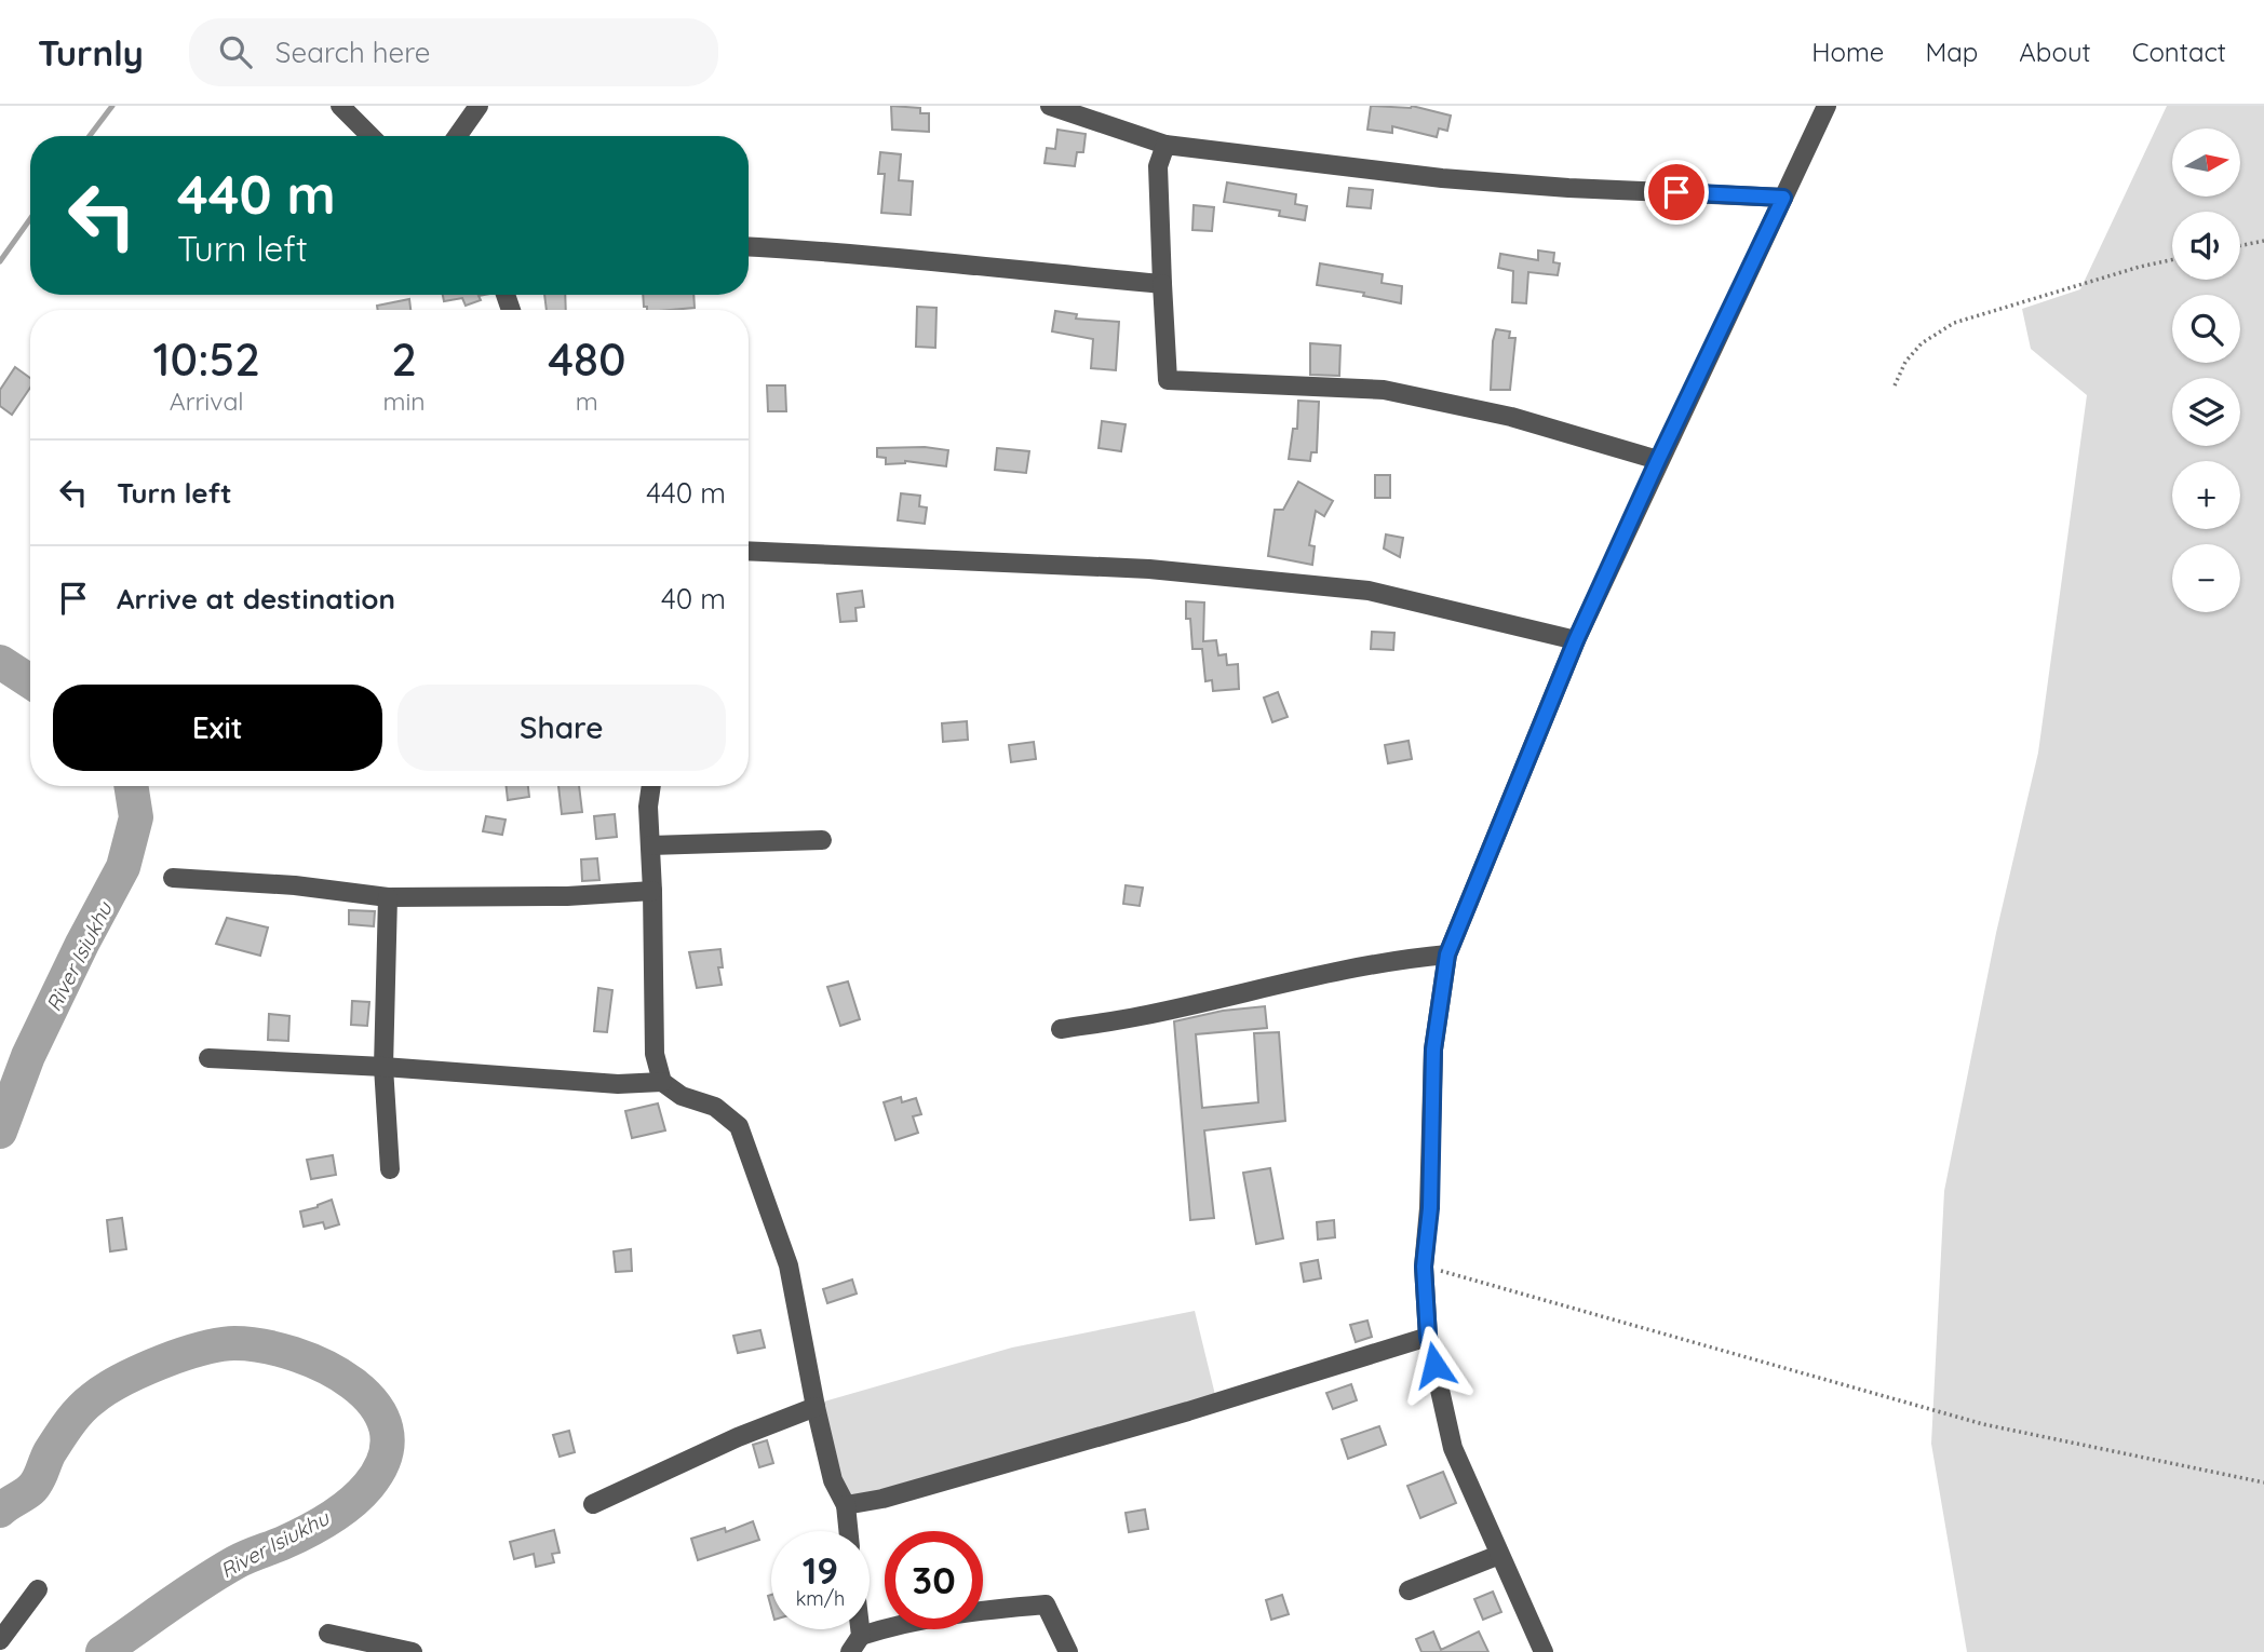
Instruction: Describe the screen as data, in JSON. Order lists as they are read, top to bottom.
{
  "water": ["River Isiukhu"],
  "north": "right",
  "page": {
    "header": "Turnly",
    "search": "Search here",
    "nav": [
      "Home",
      "Map",
      "About",
      "Contact"
    ],
    "map_buttons": ["+", "−"],
    "turn": ["440 m", "Turn left"],
    "eta": [
      "10:52",
      "Arrival",
      "2",
      "min",
      "480",
      "m"
    ],
    "list": [
      {
        "name": "Turn left",
        "value": "440 m"
      },
      {
        "name": "Arrive at destination",
        "value": "40 m"
      }
    ],
    "buttons": ["Exit", "Share"],
    "speed": "19 km/h",
    "limit": "30"
  }
}
